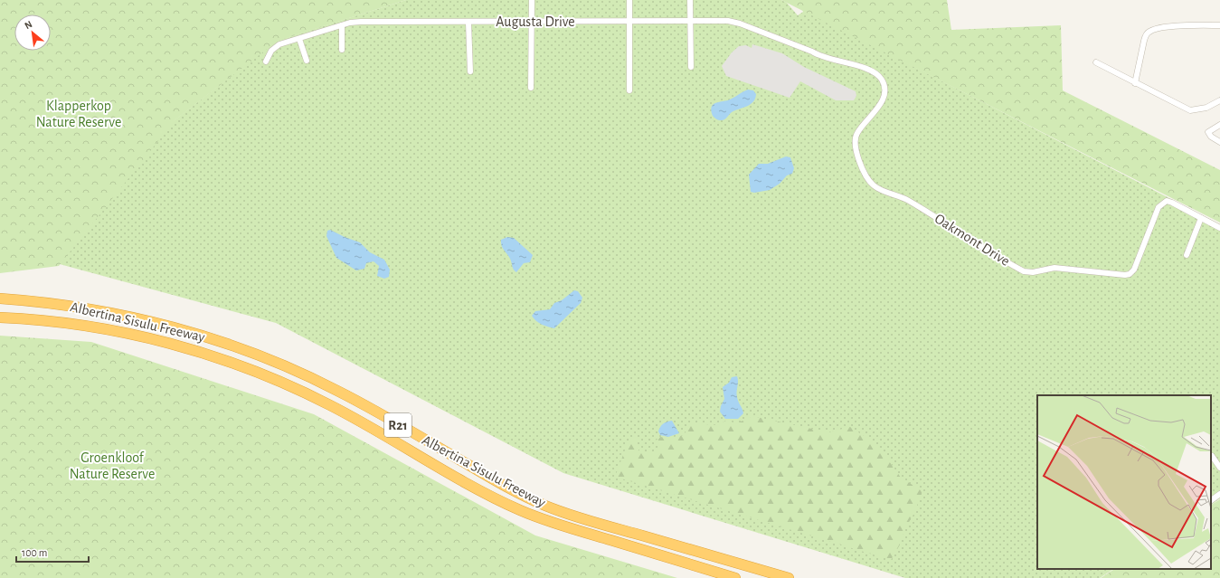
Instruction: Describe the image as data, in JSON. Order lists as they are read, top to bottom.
{
  "streets": {
    "highway": ["Albertina Sisulu Freeway", "R21"],
    "street": ["Augusta Drive", "Oakmont Drive"]
  },
  "crossings": [
    ["Augusta Drive", "Oakmont Drive"]
  ],
  "parks": ["Klapperkop Nature Reserve", "Groenkloof Nature Reserve"],
  "scale_bar": "100 m",
  "north": "top left"
}
